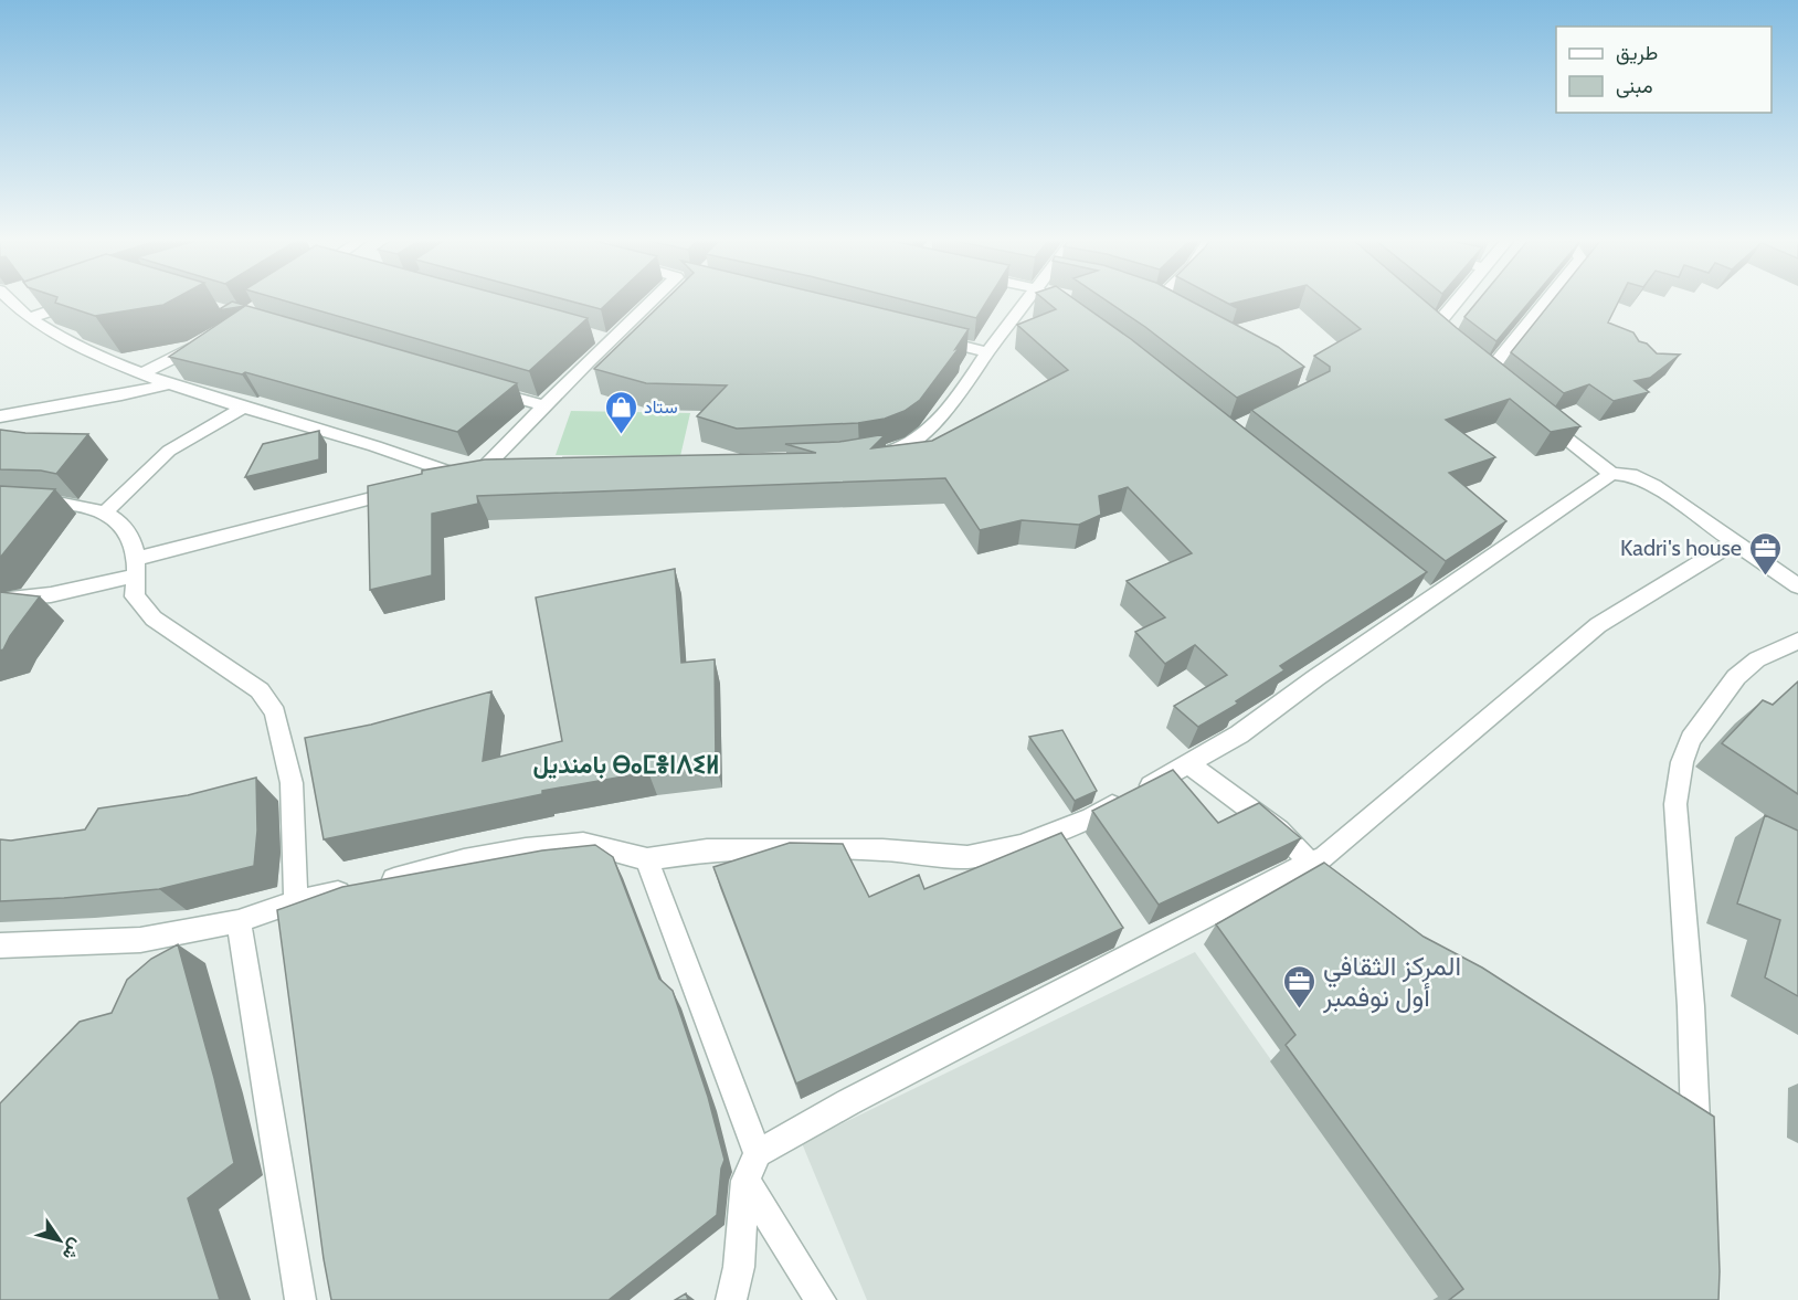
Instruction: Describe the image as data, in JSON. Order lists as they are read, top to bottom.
{
  "districts": ["بامنديل ⴱⴰⵎⴻⵏⴷⵉⵍ"],
  "places": {
    "shop": ["ستاد"],
    "office": ["Kadri's house", "المركز الثقافي أول نوفمبر"]
  },
  "legend": ["طريق", "مبنى"],
  "north": "bottom right"
}
